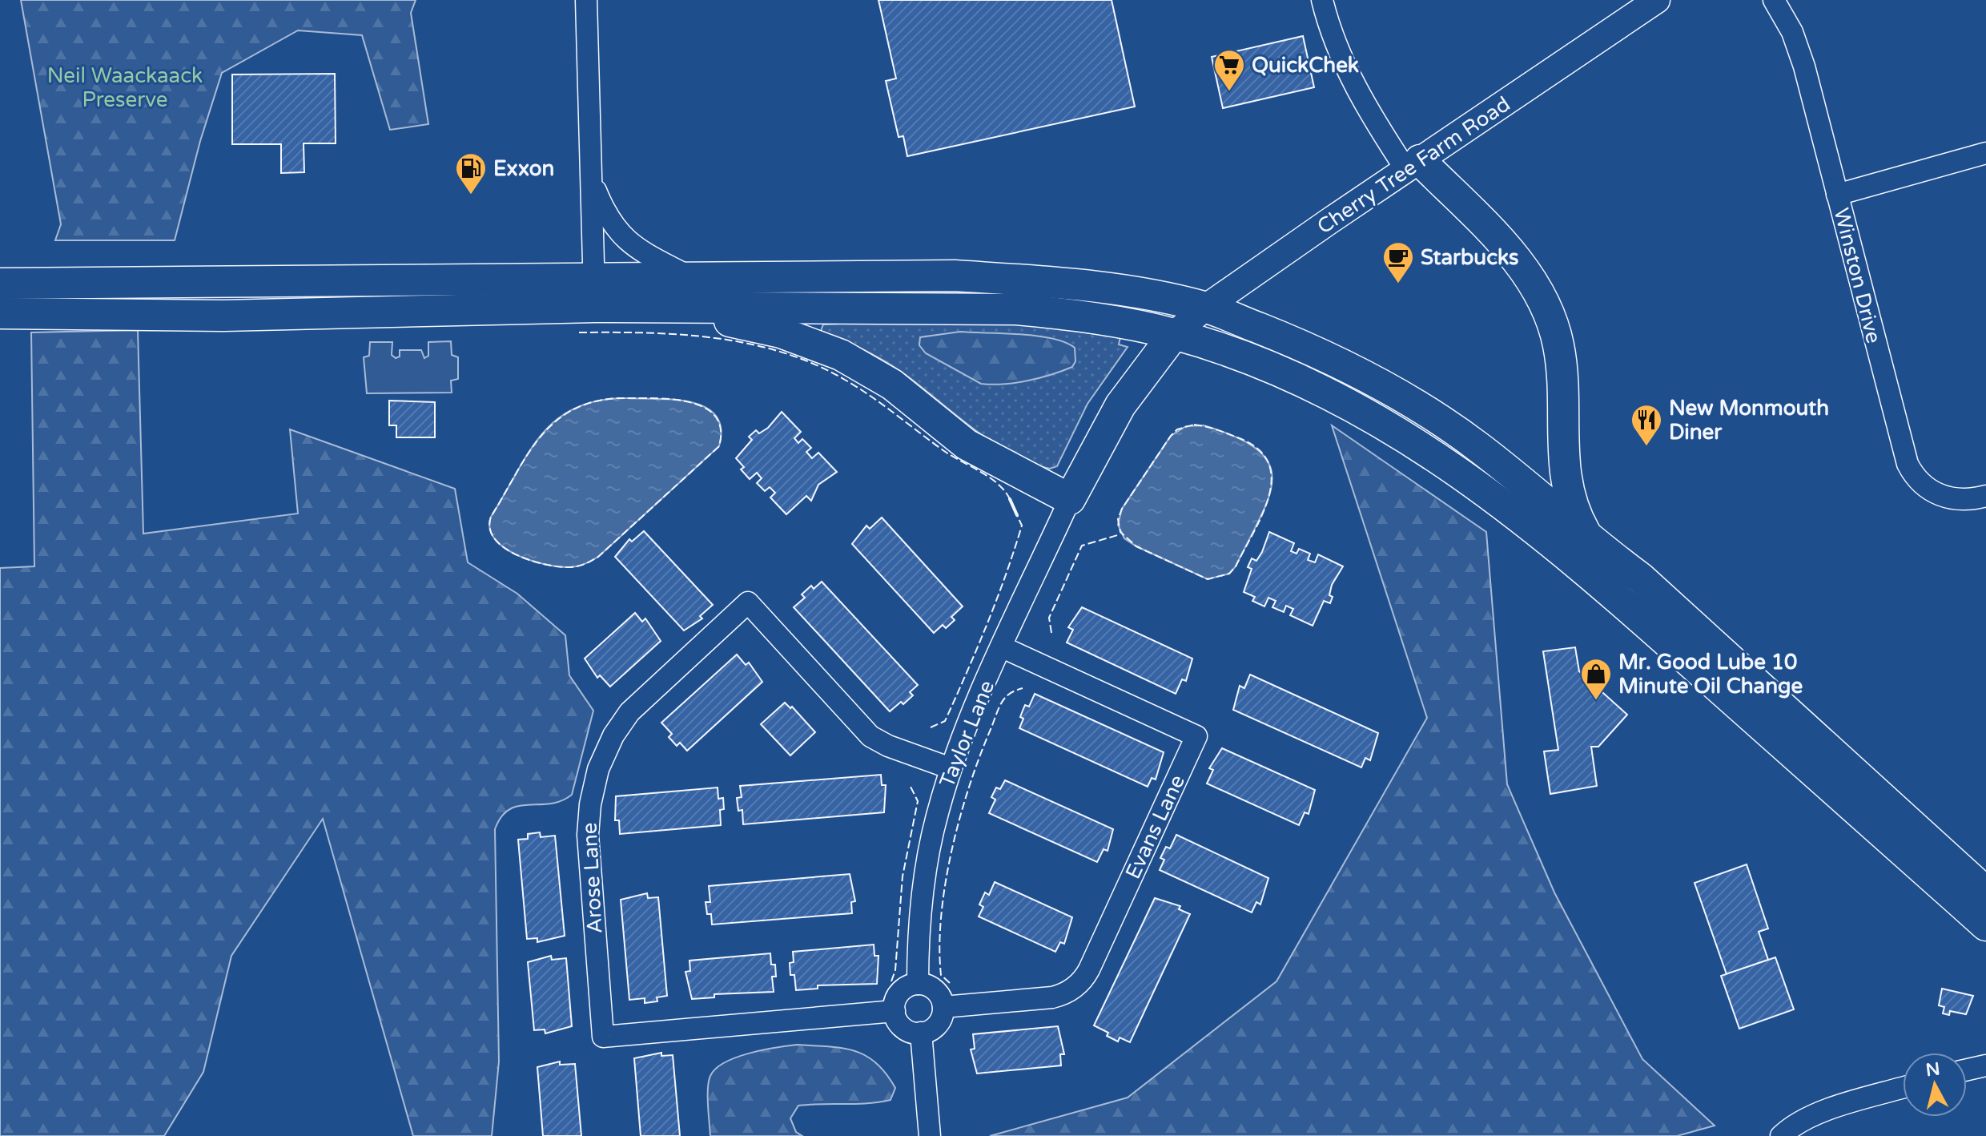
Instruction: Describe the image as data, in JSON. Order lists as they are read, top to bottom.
{
  "streets": {
    "main road": ["Cherry Tree Farm Road"],
    "street": [
      "Winston Drive",
      "Taylor Lane",
      "Evans Lane",
      "Arose Lane"
    ]
  },
  "crossings": [
    ["Taylor Lane", "Evans Lane"],
    ["Taylor Lane", "Arose Lane"],
    ["Evans Lane", "Arose Lane"]
  ],
  "parks": ["Neil Waackaack Preserve"],
  "places": {
    "supermarket": ["QuickChek"],
    "fuel station": ["Exxon"],
    "cafe": ["Starbucks"],
    "restaurant": ["New Monmouth Diner"],
    "shop": ["Mr. Good Lube 10 Minute Oil Change"]
  },
  "north": "top"
}
